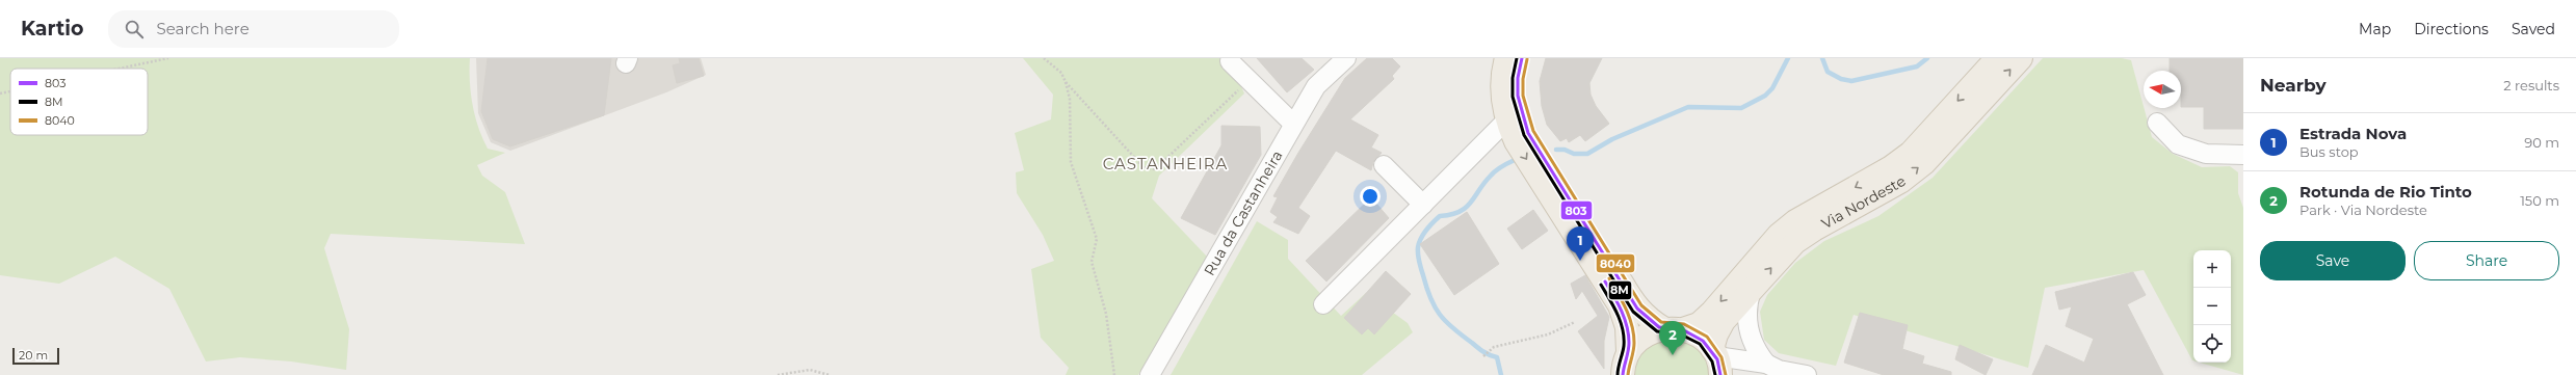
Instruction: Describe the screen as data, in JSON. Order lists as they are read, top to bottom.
{
  "streets": {
    "main road": ["Via Nordeste"],
    "street": ["Rua da Castanheira"]
  },
  "districts": ["CASTANHEIRA"],
  "lines": ["transit line 803", "transit line 8M", "transit line 8040"],
  "legend": ["803", "8M", "8040"],
  "scale_bar": "20 m",
  "north": "left",
  "page": {
    "header": "Kartio",
    "search": "Search here",
    "nav": ["Map", "Directions", "Saved"],
    "heading": ["Nearby", "2 results"],
    "list": [
      {
        "mark": "1",
        "name": "Estrada Nova",
        "note": "Bus stop",
        "value": "90 m"
      },
      {
        "mark": "2",
        "name": "Rotunda de Rio Tinto",
        "note": "Park · Via Nordeste",
        "value": "150 m"
      }
    ],
    "pins": ["1", "2"],
    "buttons": ["Save", "Share"],
    "map_buttons": ["+", "−"],
    "scale": "20 m"
  }
}
